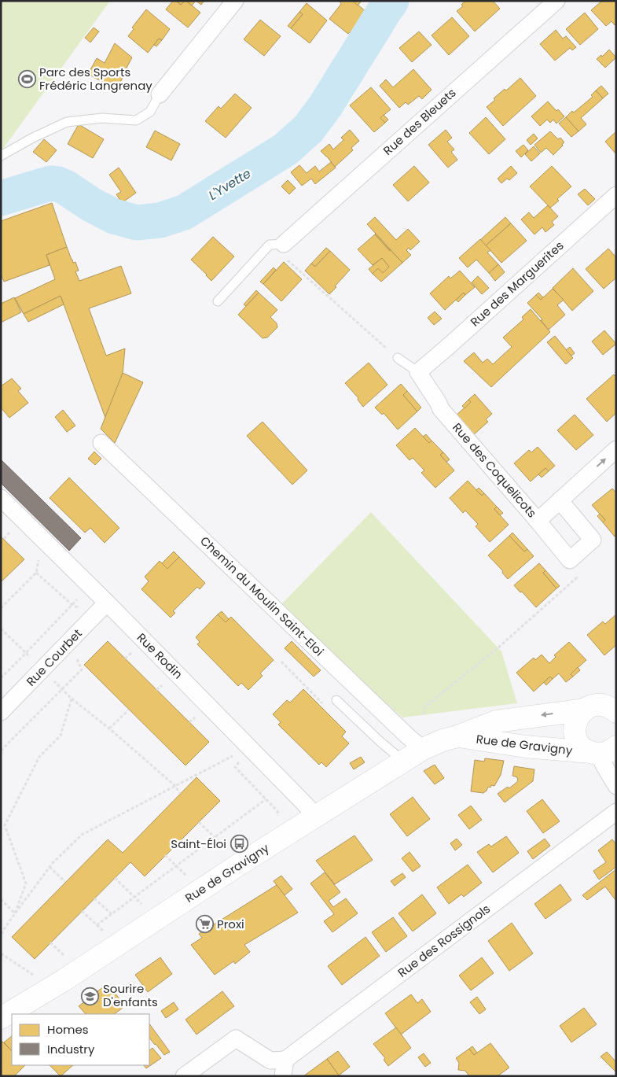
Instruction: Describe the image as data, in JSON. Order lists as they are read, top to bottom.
{
  "streets": {
    "street": [
      "Rue des Bleuets",
      "Rue des Marguerites",
      "Rue des Coquelicots",
      "Chemin du Moulin Saint-Eloi",
      "Rue Rodin",
      "Rue Courbet",
      "Rue de Gravigny",
      "Rue des Rossignols"
    ]
  },
  "crossings": [
    ["Rue des Marguerites", "Rue des Coquelicots"],
    ["Chemin du Moulin Saint-Eloi", "Rue de Gravigny"],
    ["Rue Rodin", "Rue Courbet"],
    ["Rue Rodin", "Rue de Gravigny"]
  ],
  "water": ["L'Yvette"],
  "places": {
    "sports": ["Parc des Sports Frédéric Langrenay"],
    "bus stop": ["Saint-Éloi"],
    "supermarket": ["Proxi"],
    "school or university": ["Sourire D'enfants"]
  },
  "legend": ["Homes", "Industry"]
}
